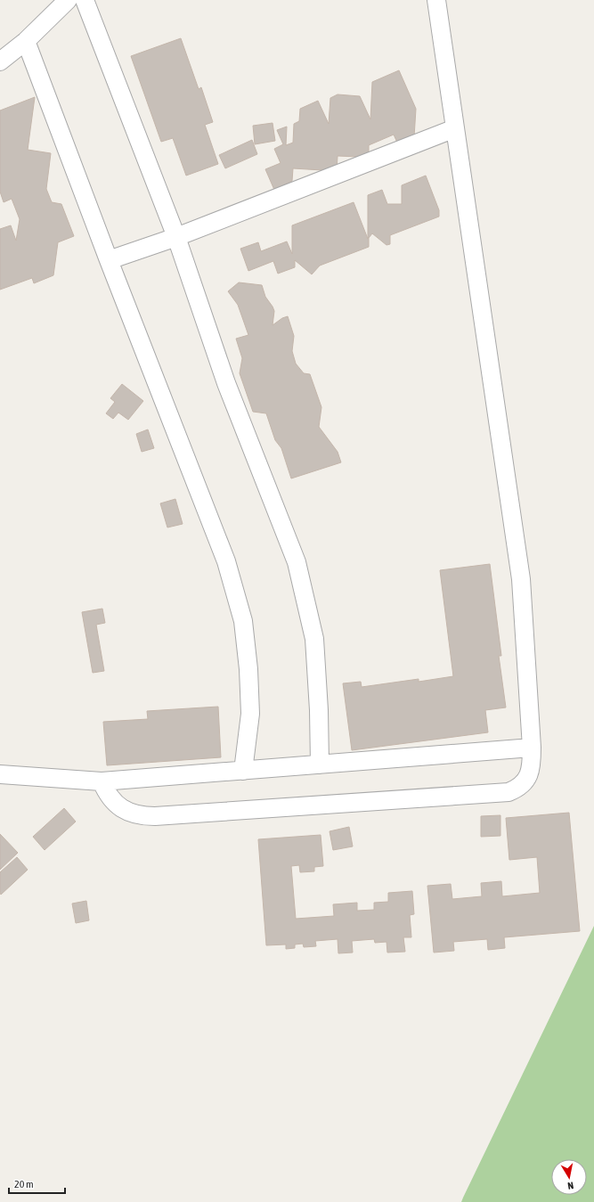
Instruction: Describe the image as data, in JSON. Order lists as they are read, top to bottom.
{
  "scale_bar": "20 m",
  "north": "bottom"
}
